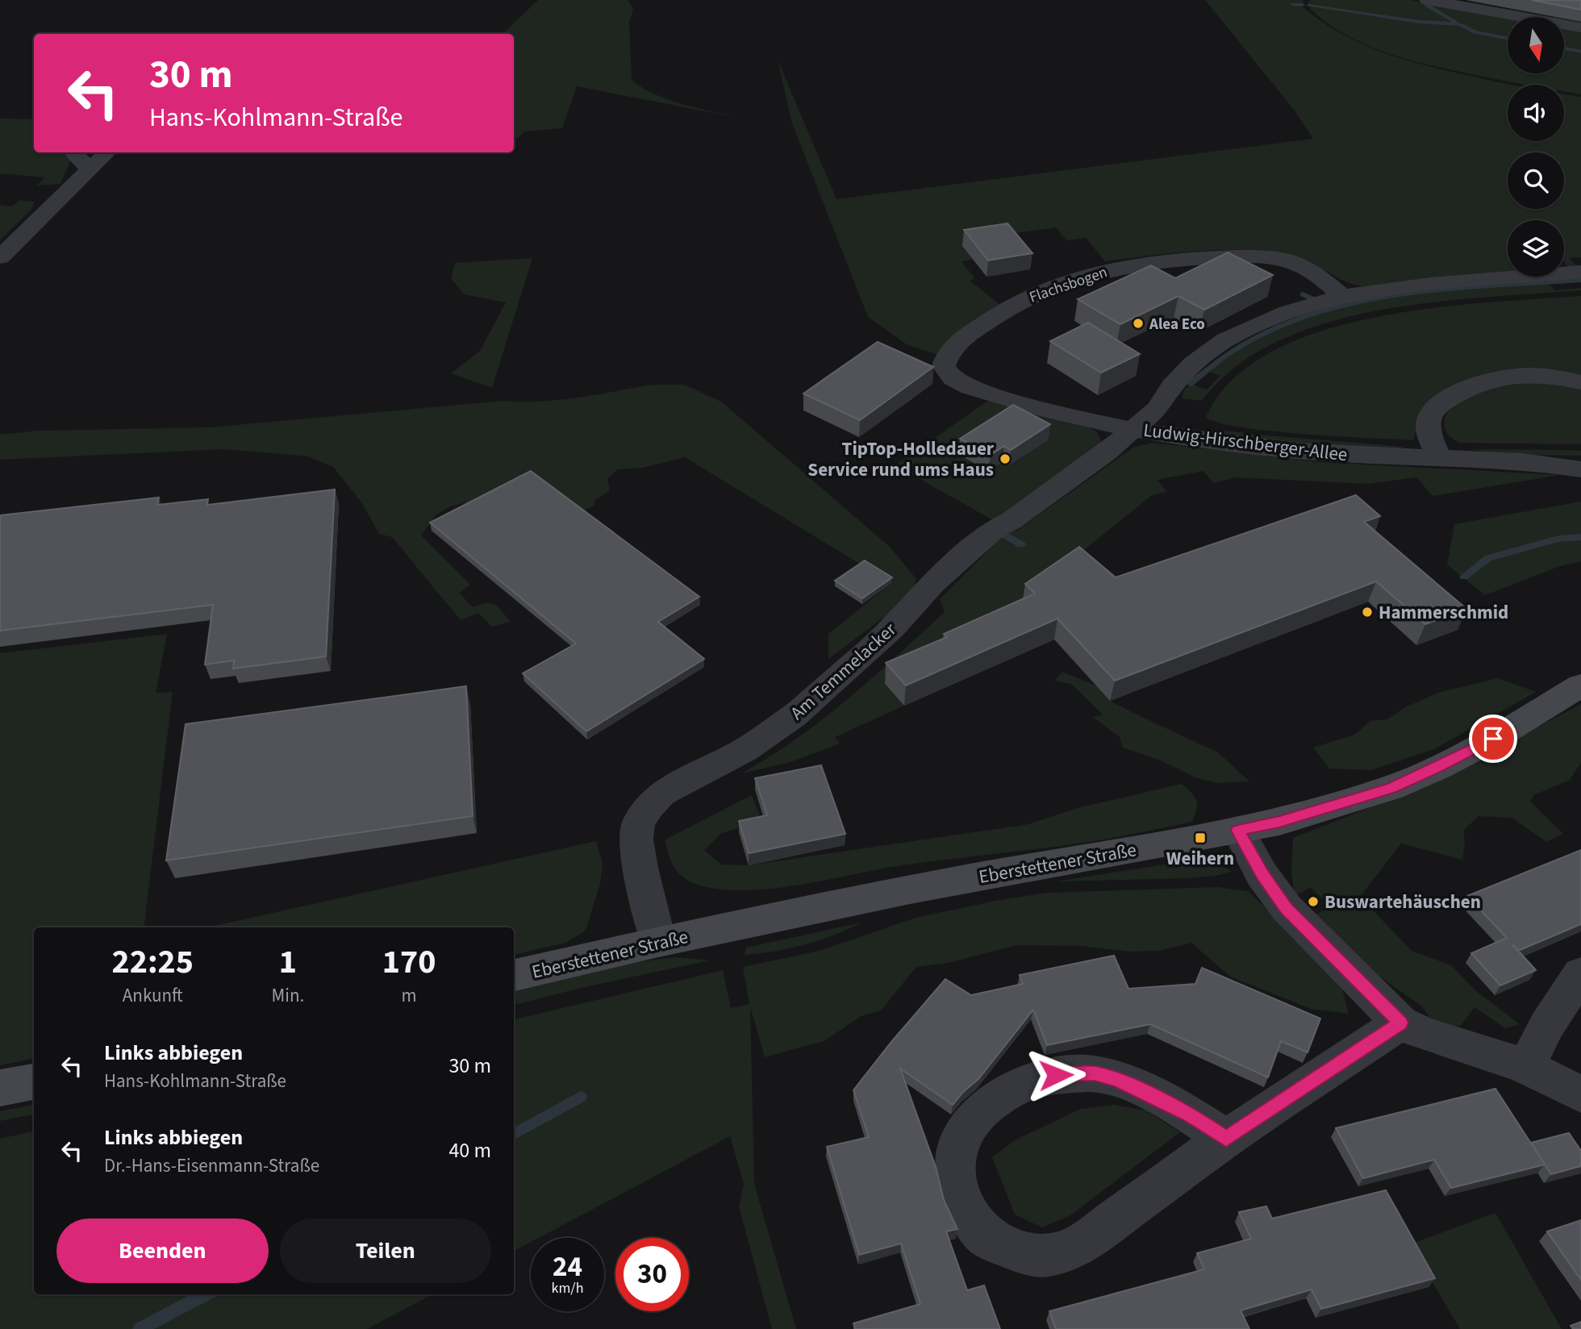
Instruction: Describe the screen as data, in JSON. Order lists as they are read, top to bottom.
{
  "streets": {
    "main road": ["Eberstettener Straße"],
    "street": ["Flachsbogen", "Ludwig-Hirschberger-Allee", "Am Temmelacker"]
  },
  "crossings": [
    ["Flachsbogen", "Ludwig-Hirschberger-Allee"],
    ["Flachsbogen", "Am Temmelacker"],
    ["Ludwig-Hirschberger-Allee", "Am Temmelacker"],
    ["Am Temmelacker", "Eberstettener Straße"]
  ],
  "places": {
    "other": [
      "Alea Eco",
      "TipTop-Holledauer Service rund ums Haus",
      "Hammerschmid",
      "Buswartehäuschen"
    ],
    "transit": ["Weihern"]
  },
  "north": "bottom",
  "page": {
    "turn": ["30 m", "Hans-Kohlmann-Straße"],
    "eta": [
      "22:25",
      "Ankunft",
      "1",
      "Min.",
      "170",
      "m"
    ],
    "list": [
      {
        "name": "Links abbiegen",
        "note": "Hans-Kohlmann-Straße",
        "value": "30 m"
      },
      {
        "name": "Links abbiegen",
        "note": "Dr.-Hans-Eisenmann-Straße",
        "value": "40 m"
      }
    ],
    "buttons": ["Beenden", "Teilen"],
    "speed": "24 km/h",
    "limit": "30"
  }
}
